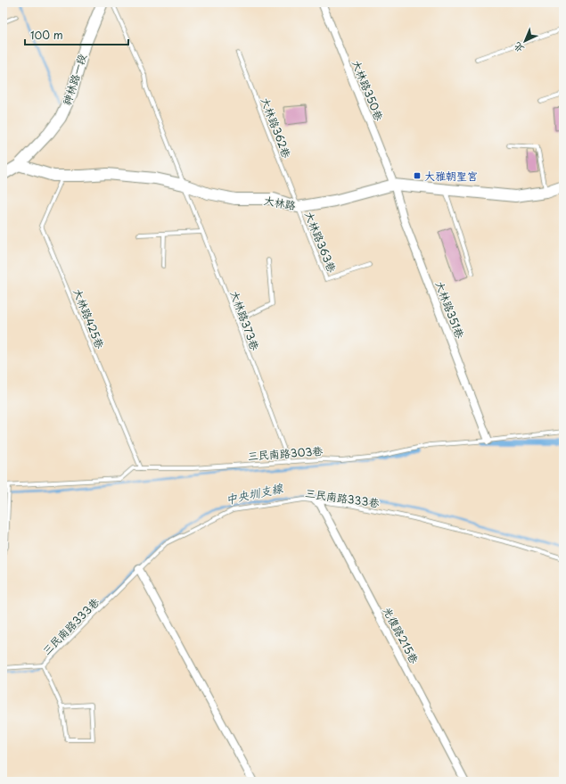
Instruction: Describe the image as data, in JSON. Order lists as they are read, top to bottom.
{
  "streets": {
    "street": [
      "神林路一段",
      "大林路350巷",
      "大林路",
      "大林路351巷",
      "光復路215巷"
    ],
    "lane": [
      "大林路362巷",
      "大林路363巷",
      "大林路425巷",
      "大林路373巷",
      "三民南路303巷",
      "三民南路333巷"
    ]
  },
  "crossings": [
    ["神林路一段", "大林路"],
    ["大林路350巷", "大林路"],
    ["大林路350巷", "大林路351巷"],
    ["大林路362巷", "大林路"],
    ["大林路362巷", "大林路363巷"],
    ["大林路", "大林路363巷"],
    ["大林路", "大林路351巷"],
    ["大林路", "大林路425巷"],
    ["大林路", "大林路373巷"],
    ["大林路351巷", "三民南路303巷"],
    ["大林路425巷", "三民南路303巷"],
    ["大林路373巷", "三民南路303巷"],
    ["三民南路333巷", "光復路215巷"]
  ],
  "water": ["中央圳支線"],
  "places": {
    "transit": ["大雅朝聖宮"]
  },
  "scale_bar": "100 m",
  "north": "bottom left"
}
